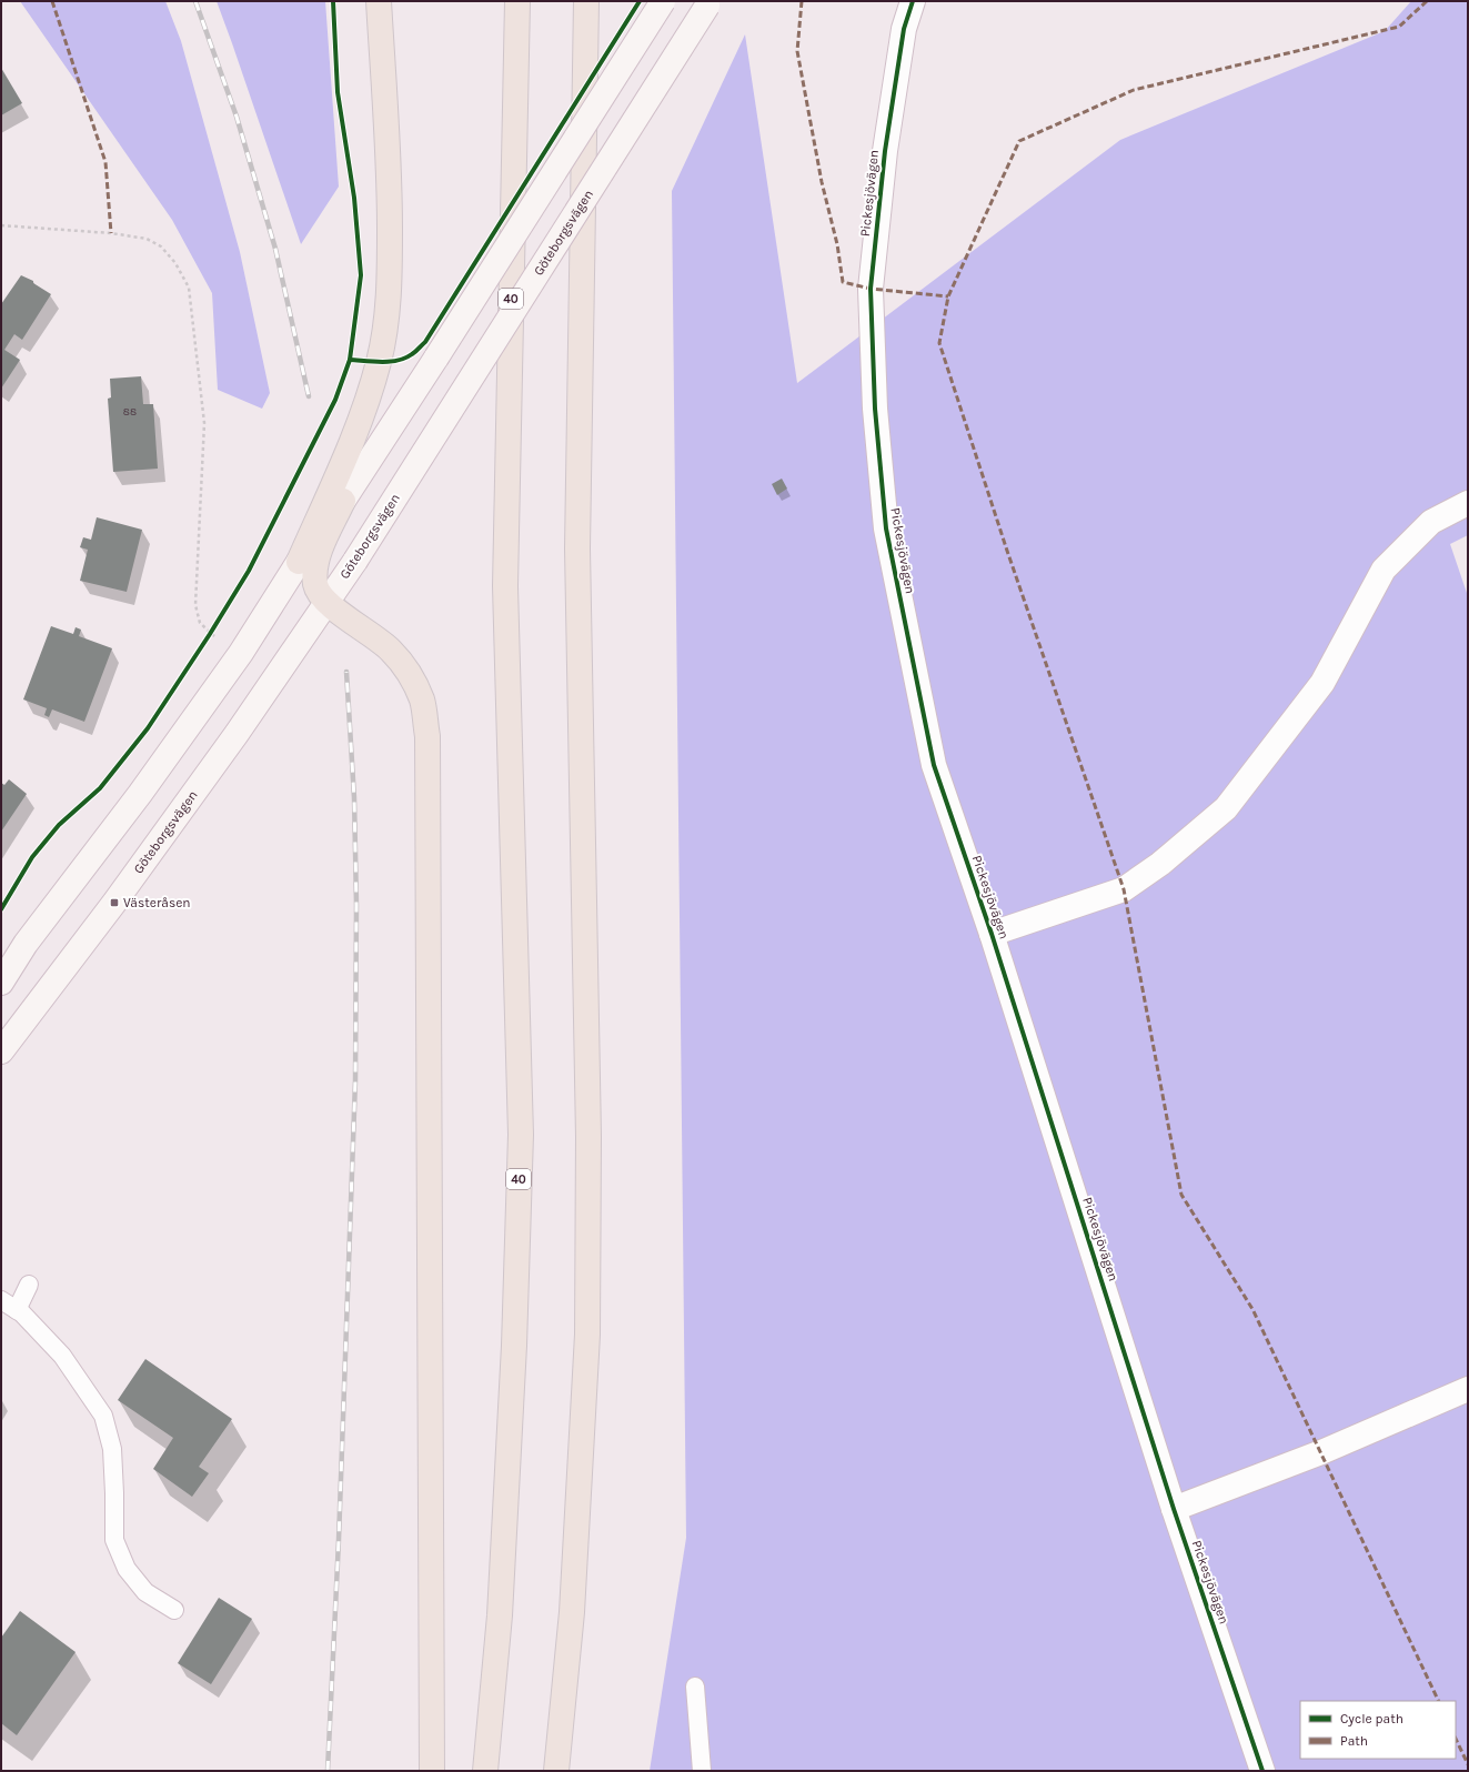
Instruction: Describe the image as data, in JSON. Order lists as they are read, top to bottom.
{
  "streets": {
    "highway": ["40"],
    "main road": ["Göteborgsvägen"],
    "street": ["Pickesjövägen"]
  },
  "places": {
    "transit": ["Västeråsen"]
  },
  "house_numbers": ["88"],
  "legend": ["Cycle path", "Path"]
}
